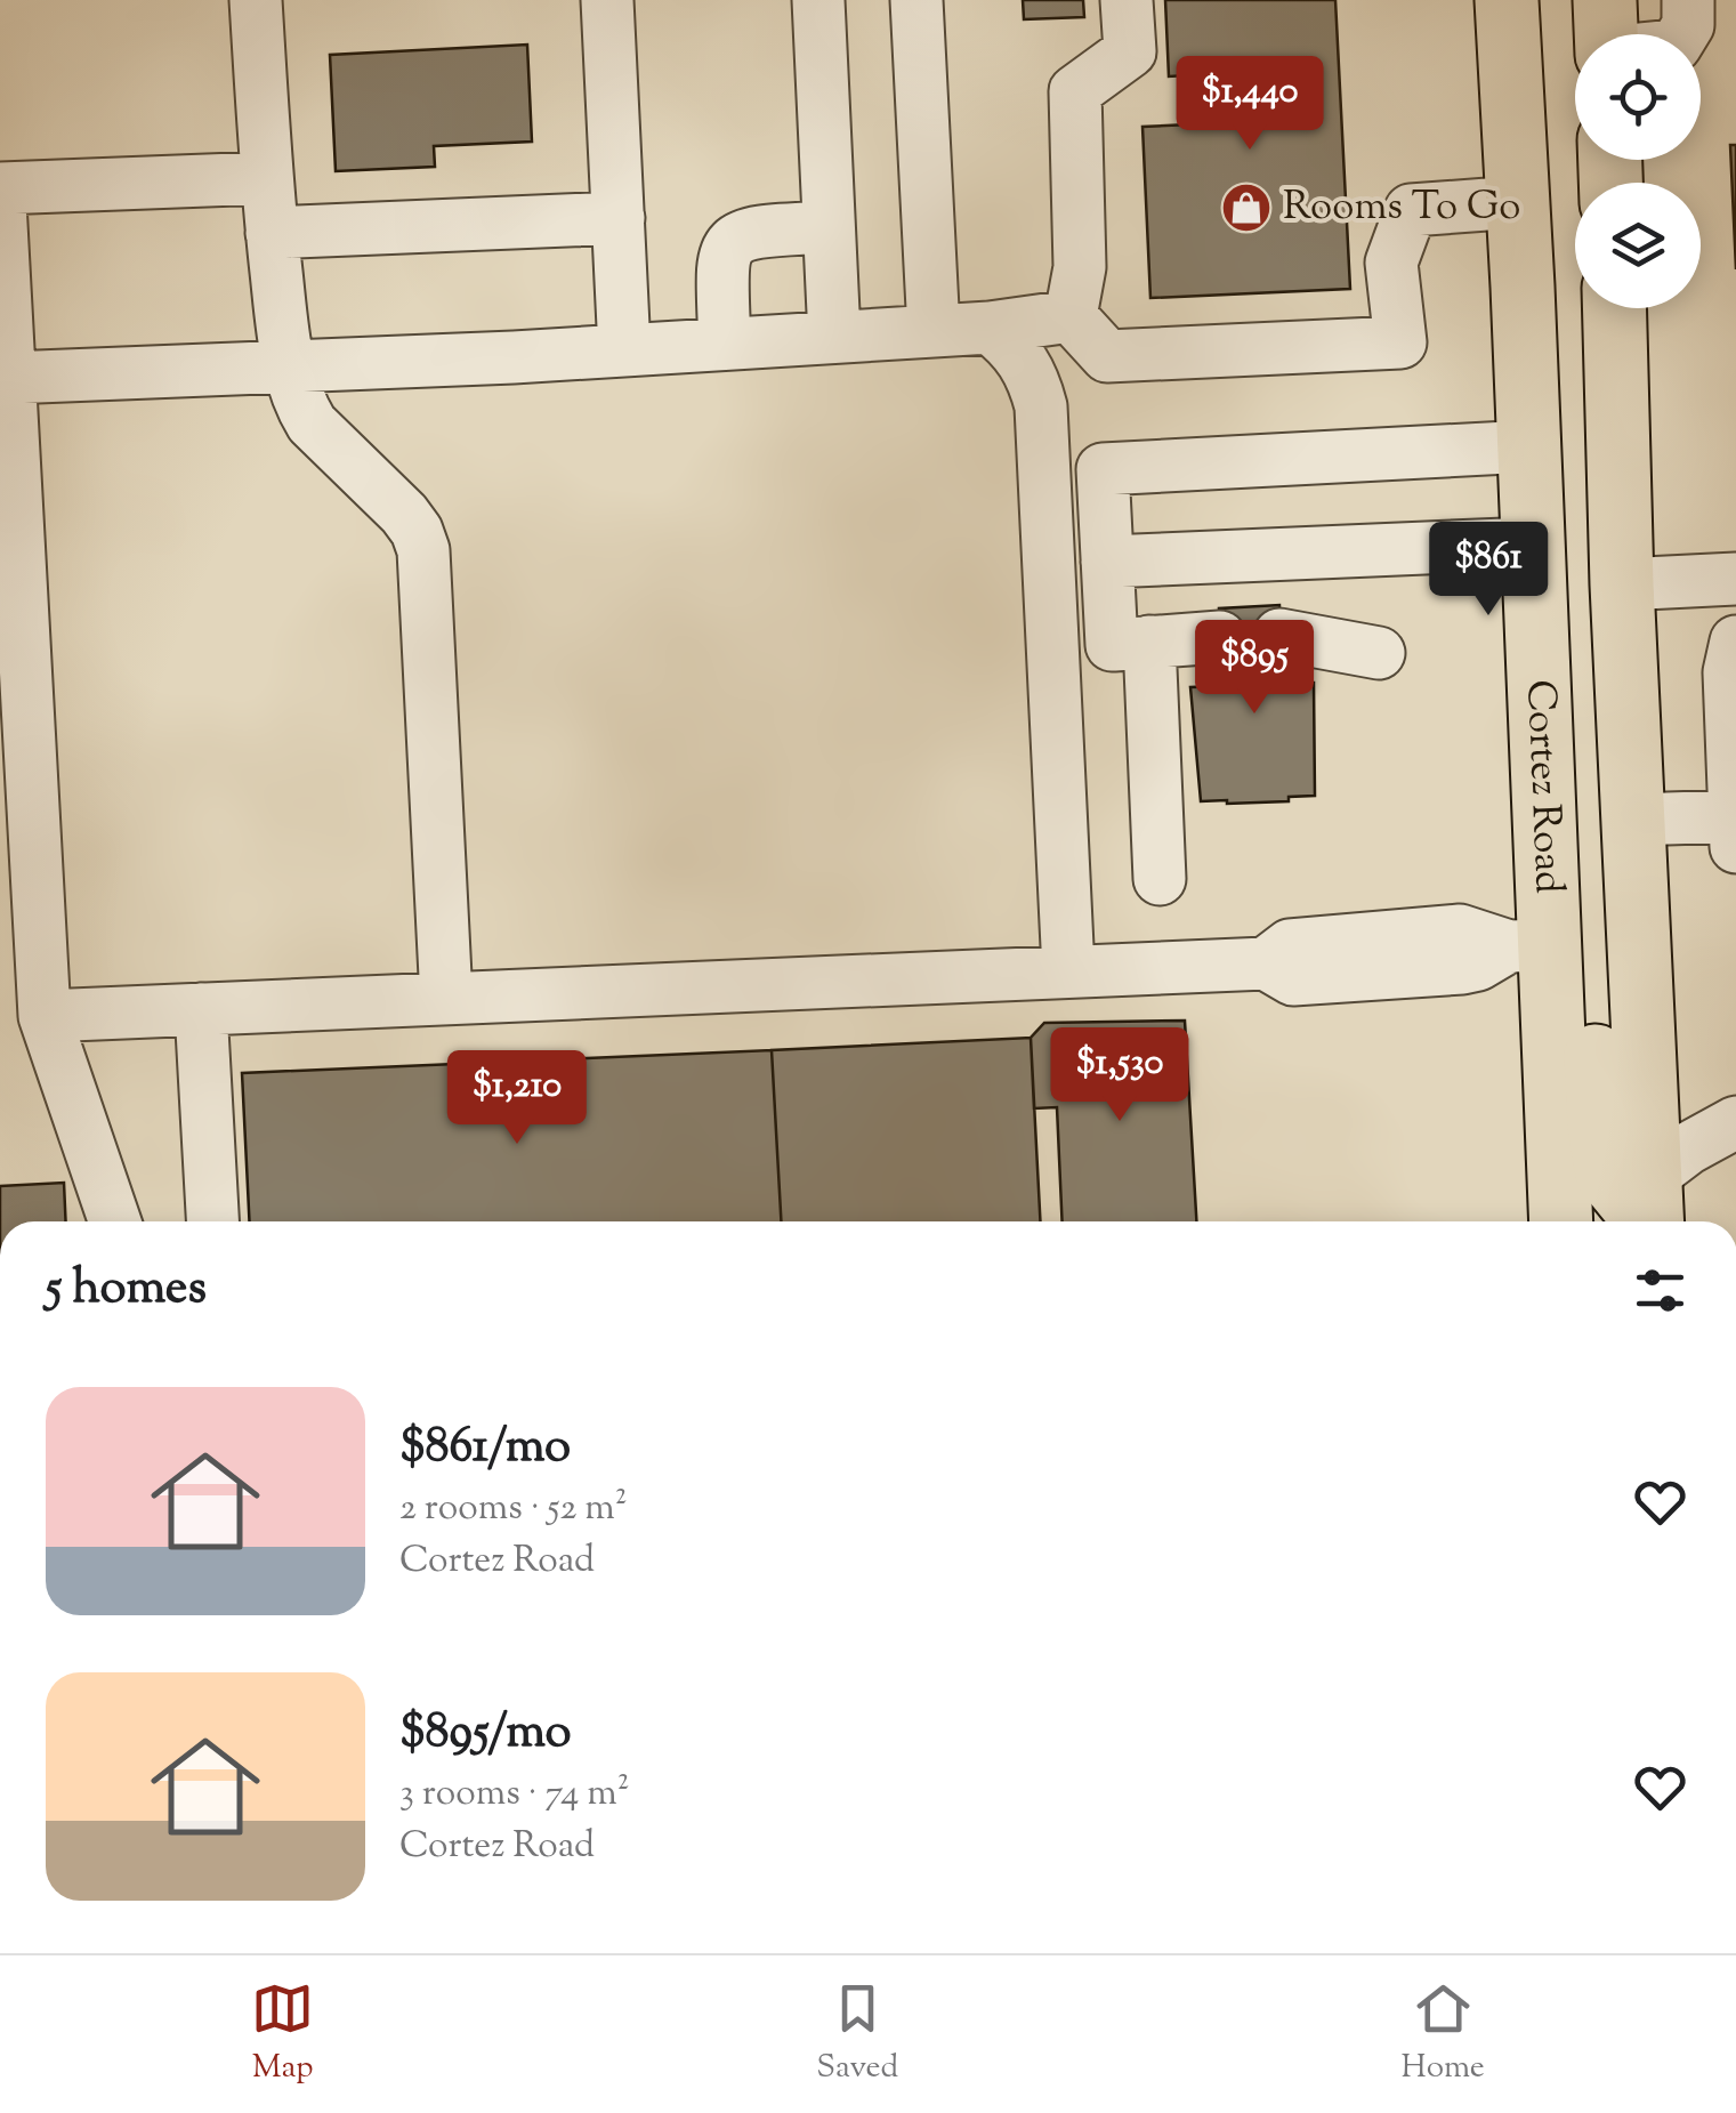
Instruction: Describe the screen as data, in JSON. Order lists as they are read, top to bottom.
{
  "streets": {
    "main road": ["Cortez Road"]
  },
  "places": {
    "shop": ["Rooms To Go"]
  },
  "page": {
    "price": [
      "$1,440",
      "$861",
      "$895",
      "$1,530",
      "$1,210"
    ],
    "heading": "5 homes",
    "list": [
      {
        "name": "$861/mo",
        "note": "2 rooms · 52 m² · Cortez Road"
      },
      {
        "name": "$895/mo",
        "note": "3 rooms · 74 m² · Cortez Road"
      }
    ],
    "tabs": ["Map", "Saved", "Home"]
  }
}
